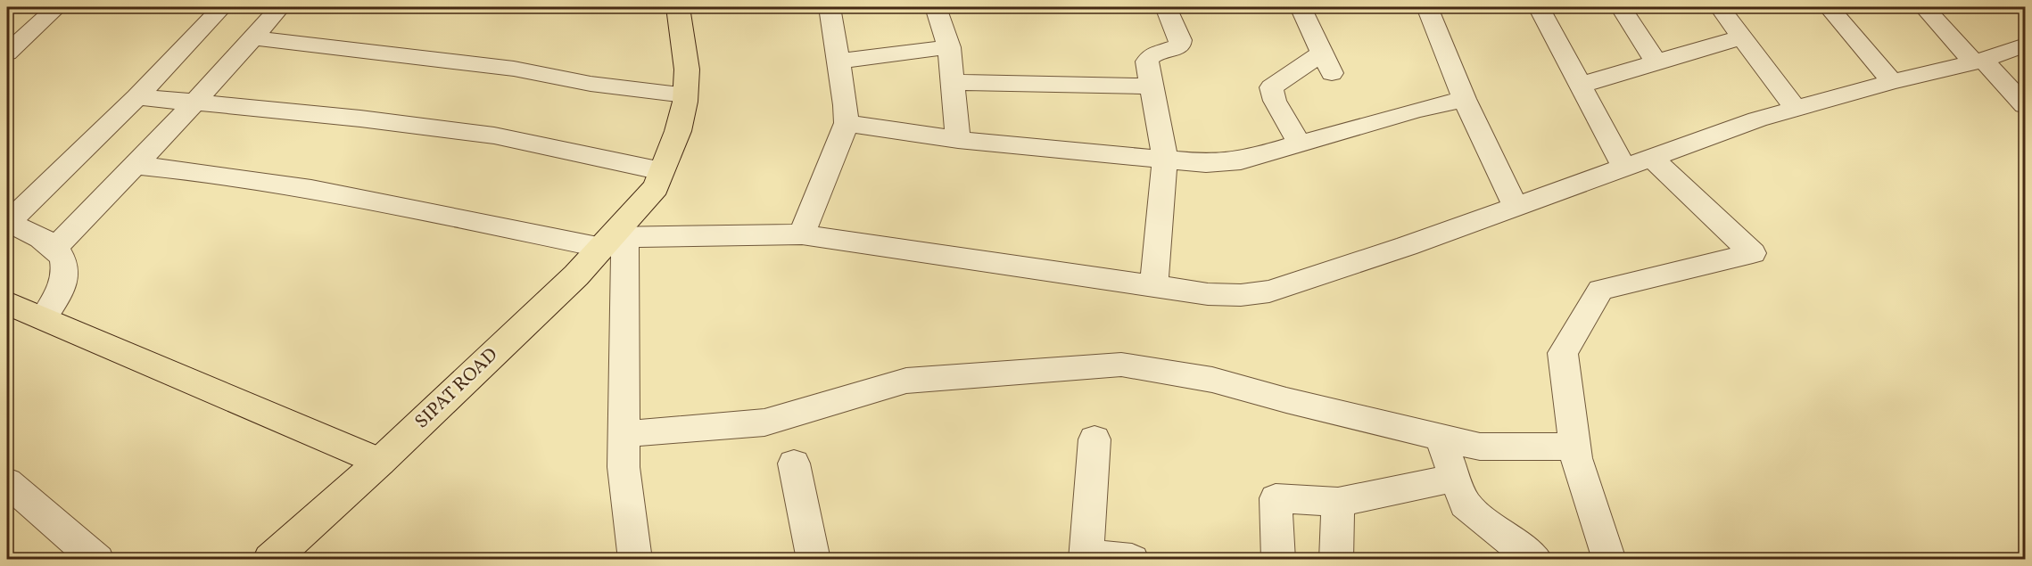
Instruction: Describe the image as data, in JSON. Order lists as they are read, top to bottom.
{
  "streets": {
    "main road": ["SIPAT ROAD"]
  }
}
